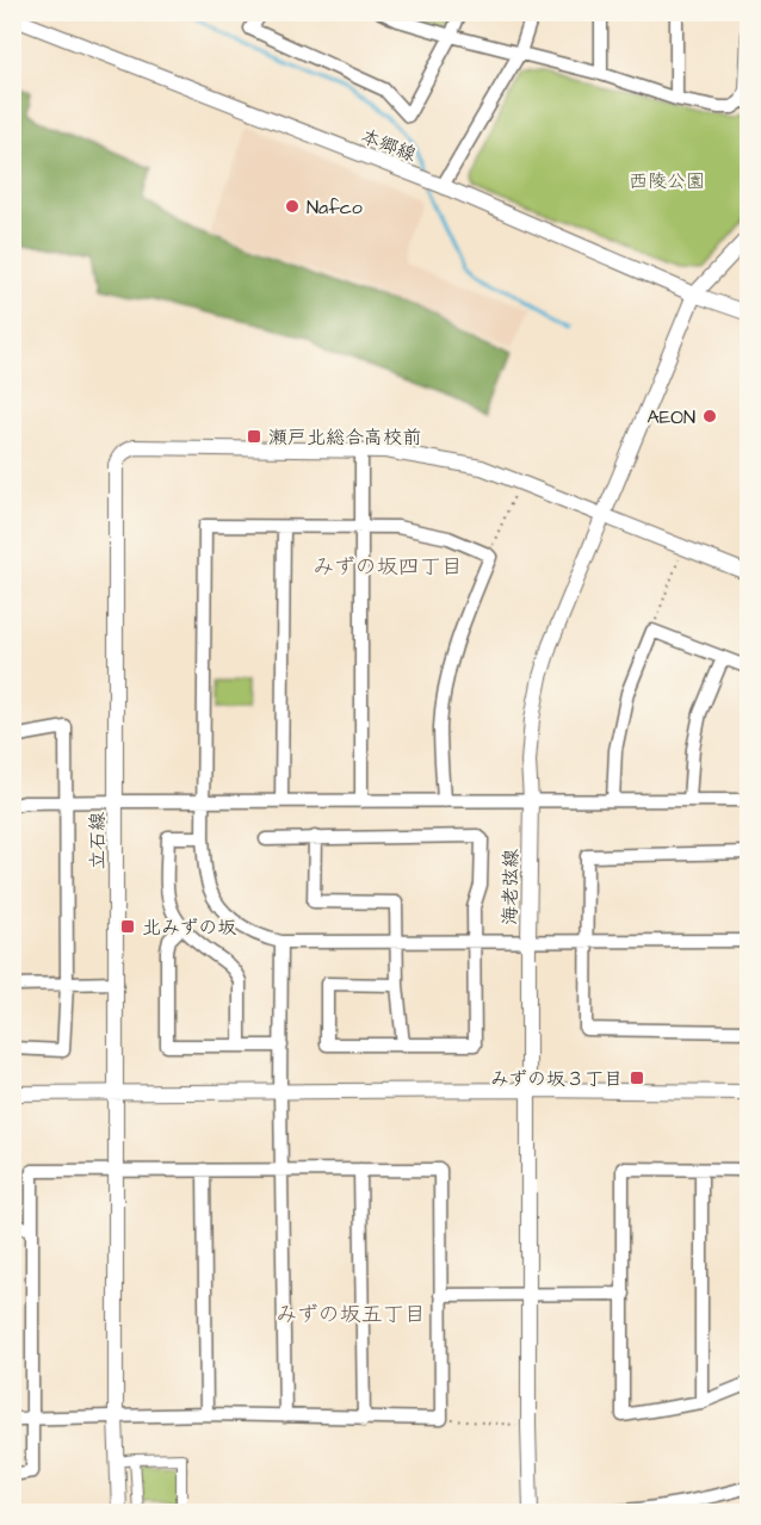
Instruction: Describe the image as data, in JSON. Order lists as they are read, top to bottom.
{
  "streets": {
    "street": ["本郷線", "立石線", "海老弦線"]
  },
  "crossings": [
    ["本郷線", "海老弦線"],
    ["立石線", "海老弦線"]
  ],
  "districts": ["みずの坂四丁目", "みずの坂五丁目"],
  "parks": ["西陵公園"],
  "places": {
    "other": ["Nafco", "AEON"],
    "transit": ["瀬戸北総合高校前", "北みずの坂", "みずの坂３丁目"]
  }
}
